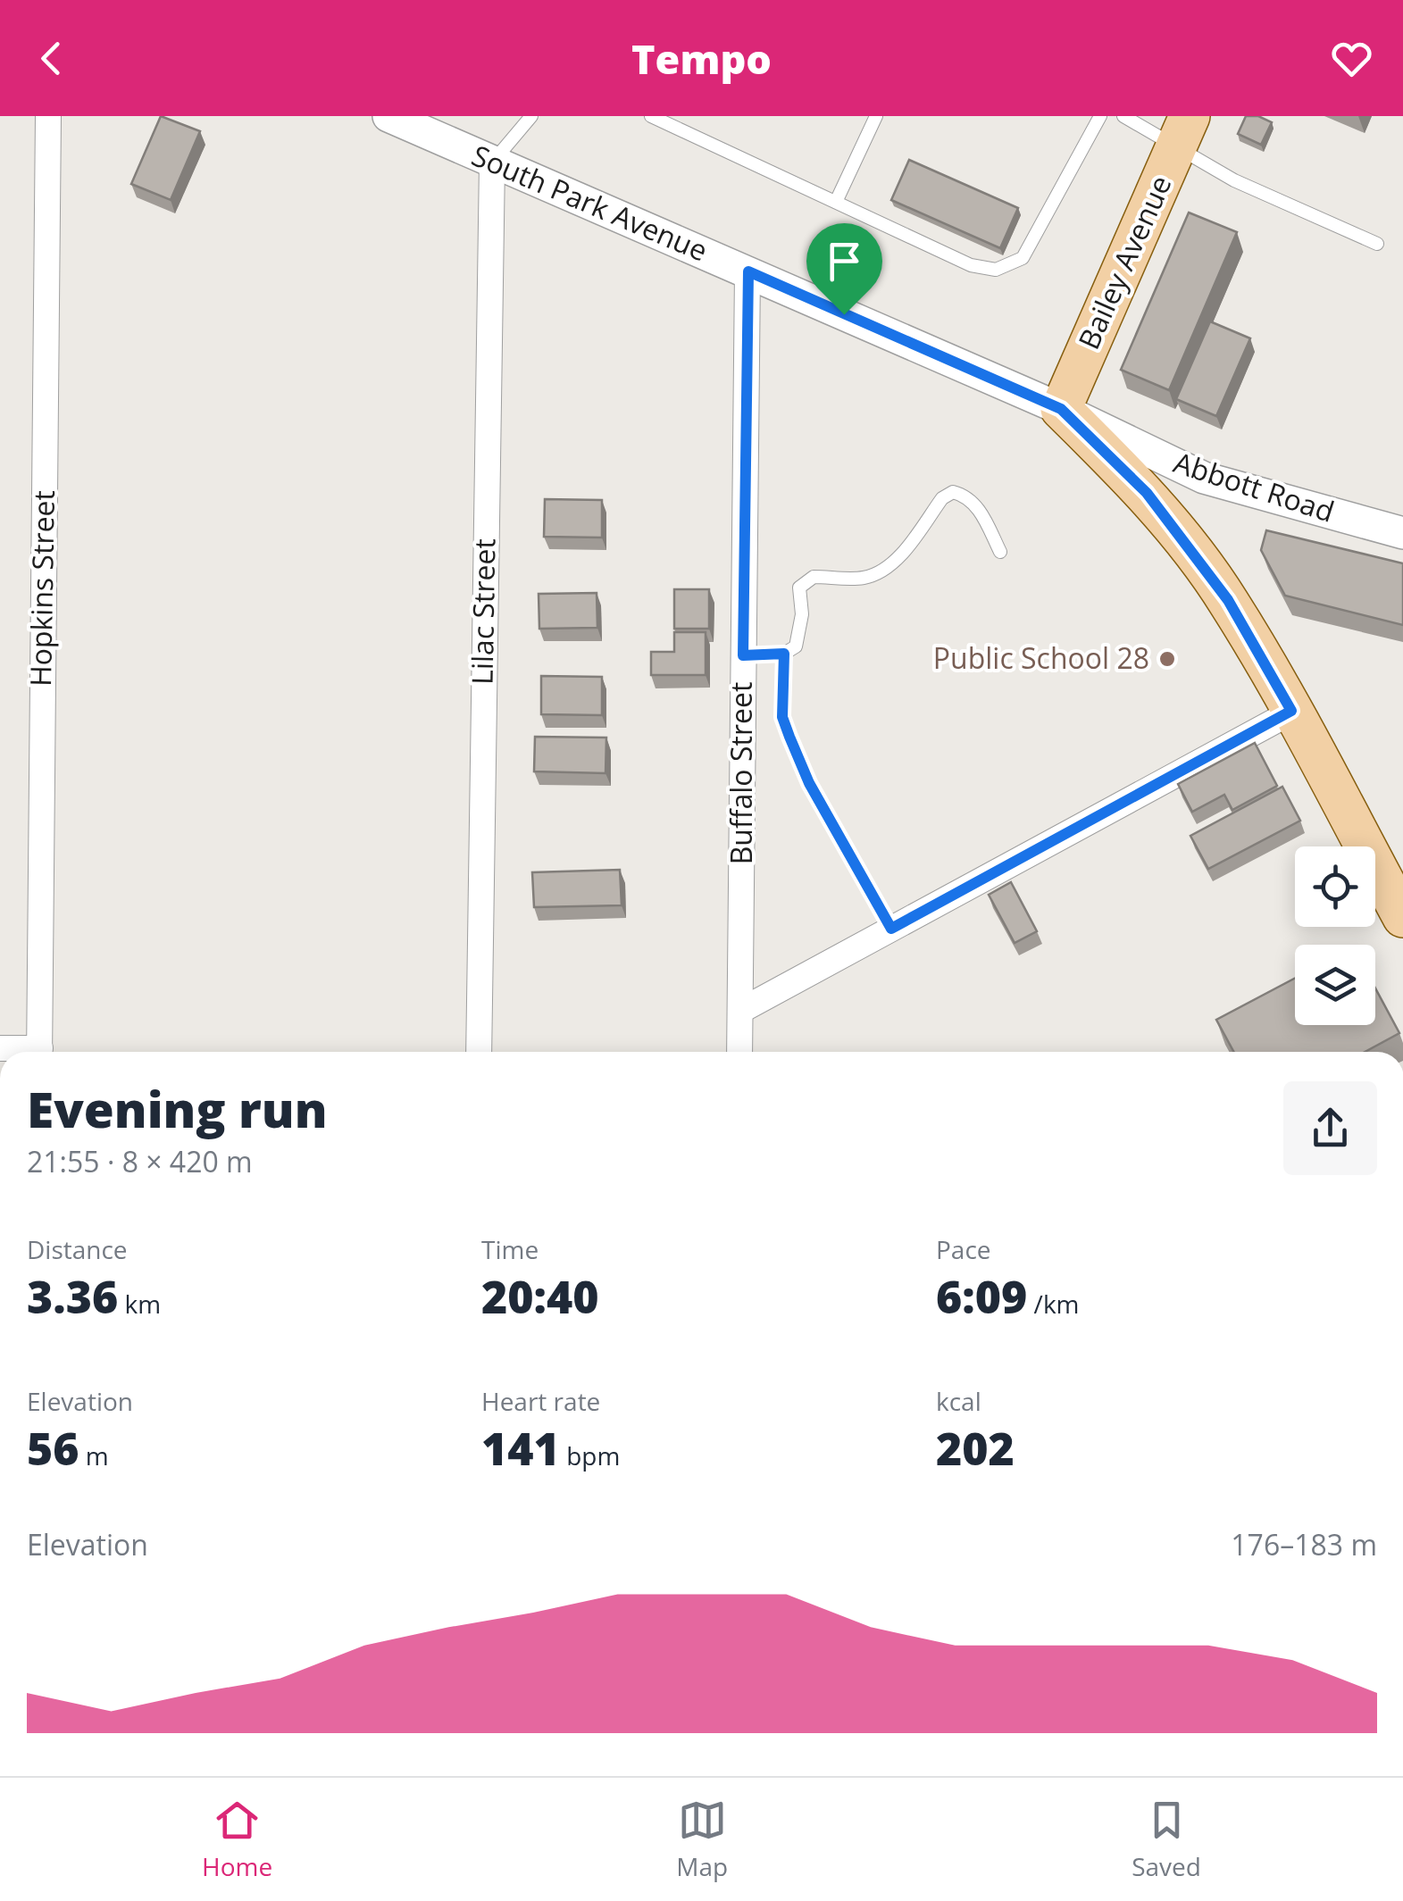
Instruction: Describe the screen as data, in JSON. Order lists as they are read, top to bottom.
{
  "streets": {
    "main road": ["South Park Avenue", "Bailey Avenue"],
    "street": [
      "Abbott Road",
      "Hopkins Street",
      "Lilac Street",
      "Buffalo Street"
    ]
  },
  "crossings": [
    ["South Park Avenue", "Bailey Avenue"],
    ["South Park Avenue", "Abbott Road"],
    ["South Park Avenue", "Lilac Street"],
    ["South Park Avenue", "Buffalo Street"],
    ["Bailey Avenue", "Abbott Road"]
  ],
  "places": ["Public School 28"],
  "page": {
    "header": "Tempo",
    "heading": ["Evening run", "21:55 · 8 × 420 m"],
    "stats": [
      ["Distance", "3.36 km"],
      ["Time", "20:40"],
      ["Pace", "6:09 /km"],
      ["Elevation", "56 m"],
      ["Heart rate", "141 bpm"],
      ["kcal", "202"]
    ],
    "chart": ["Elevation", "176–183 m"],
    "tabs": ["Home", "Map", "Saved"]
  }
}
